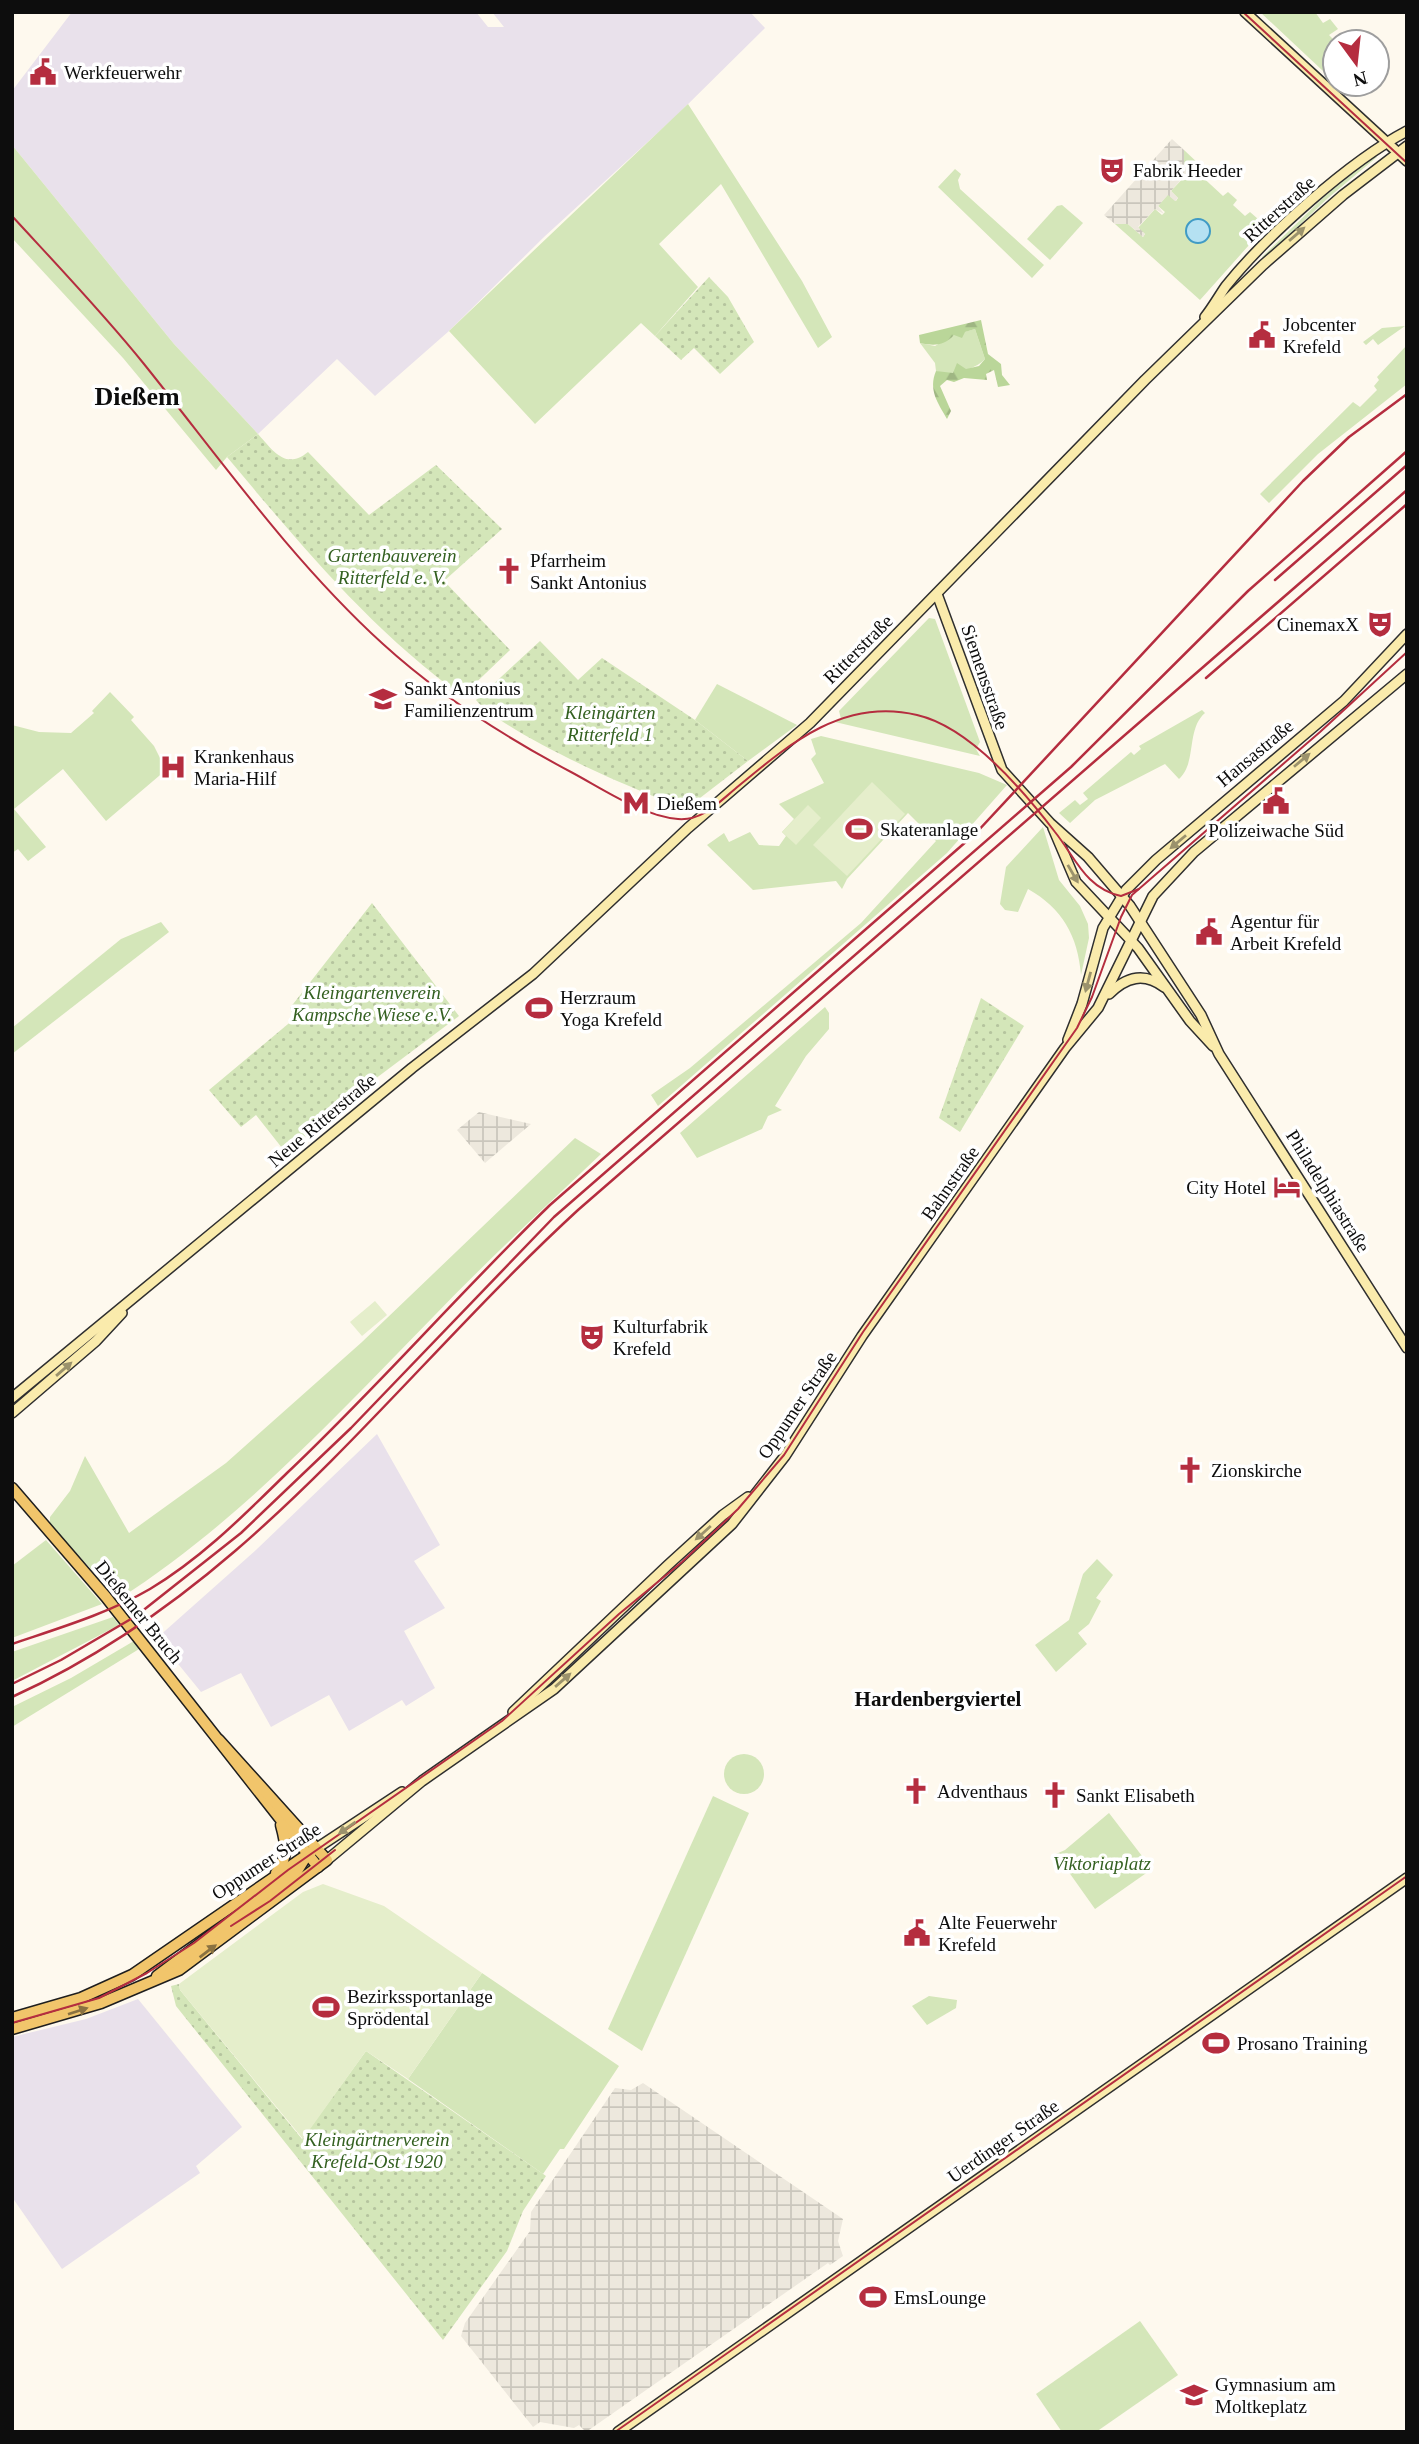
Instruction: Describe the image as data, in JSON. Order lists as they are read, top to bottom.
{
  "streets": {
    "main road": [
      "Ritterstraße",
      "Siemensstraße",
      "Hansastraße",
      "Neue Ritterstraße",
      "Bahnstraße",
      "Philadelphiastraße",
      "Oppumer Straße",
      "Dießemer Bruch",
      "Uerdinger Straße"
    ]
  },
  "crossings": [
    ["Ritterstraße", "Siemensstraße"],
    ["Ritterstraße", "Neue Ritterstraße"],
    ["Siemensstraße", "Philadelphiastraße"],
    ["Hansastraße", "Bahnstraße"],
    ["Hansastraße", "Philadelphiastraße"],
    ["Bahnstraße", "Philadelphiastraße"],
    ["Bahnstraße", "Oppumer Straße"],
    ["Oppumer Straße", "Dießemer Bruch"]
  ],
  "districts": ["Dießem", "Hardenbergviertel"],
  "parks": [
    "Gartenbauverein Ritterfeld e. V.",
    "Kleingärten Ritterfeld 1",
    "Kleingartenverein Kampsche Wiese e.V.",
    "Viktoriaplatz",
    "Kleingärtnerverein Krefeld-Ost 1920"
  ],
  "places": {
    "public building": [
      "Werkfeuerwehr",
      "Jobcenter Krefeld",
      "Polizeiwache Süd",
      "Agentur für Arbeit Krefeld",
      "Alte Feuerwehr Krefeld"
    ],
    "theatre": ["Fabrik Heeder", "CinemaxX", "Kulturfabrik Krefeld"],
    "church": [
      "Pfarrheim Sankt Antonius",
      "Zionskirche",
      "Adventhaus",
      "Sankt Elisabeth"
    ],
    "school or university": ["Sankt Antonius Familienzentrum", "Gymnasium am Moltkeplatz"],
    "hospital": ["Krankenhaus Maria-Hilf"],
    "metro station": ["Dießem"],
    "sports": [
      "Skateranlage",
      "Herzraum Yoga Krefeld",
      "Bezirkssportanlage Sprödental",
      "Prosano Training",
      "EmsLounge"
    ],
    "hotel": ["City Hotel"]
  },
  "north": "bottom"
}
